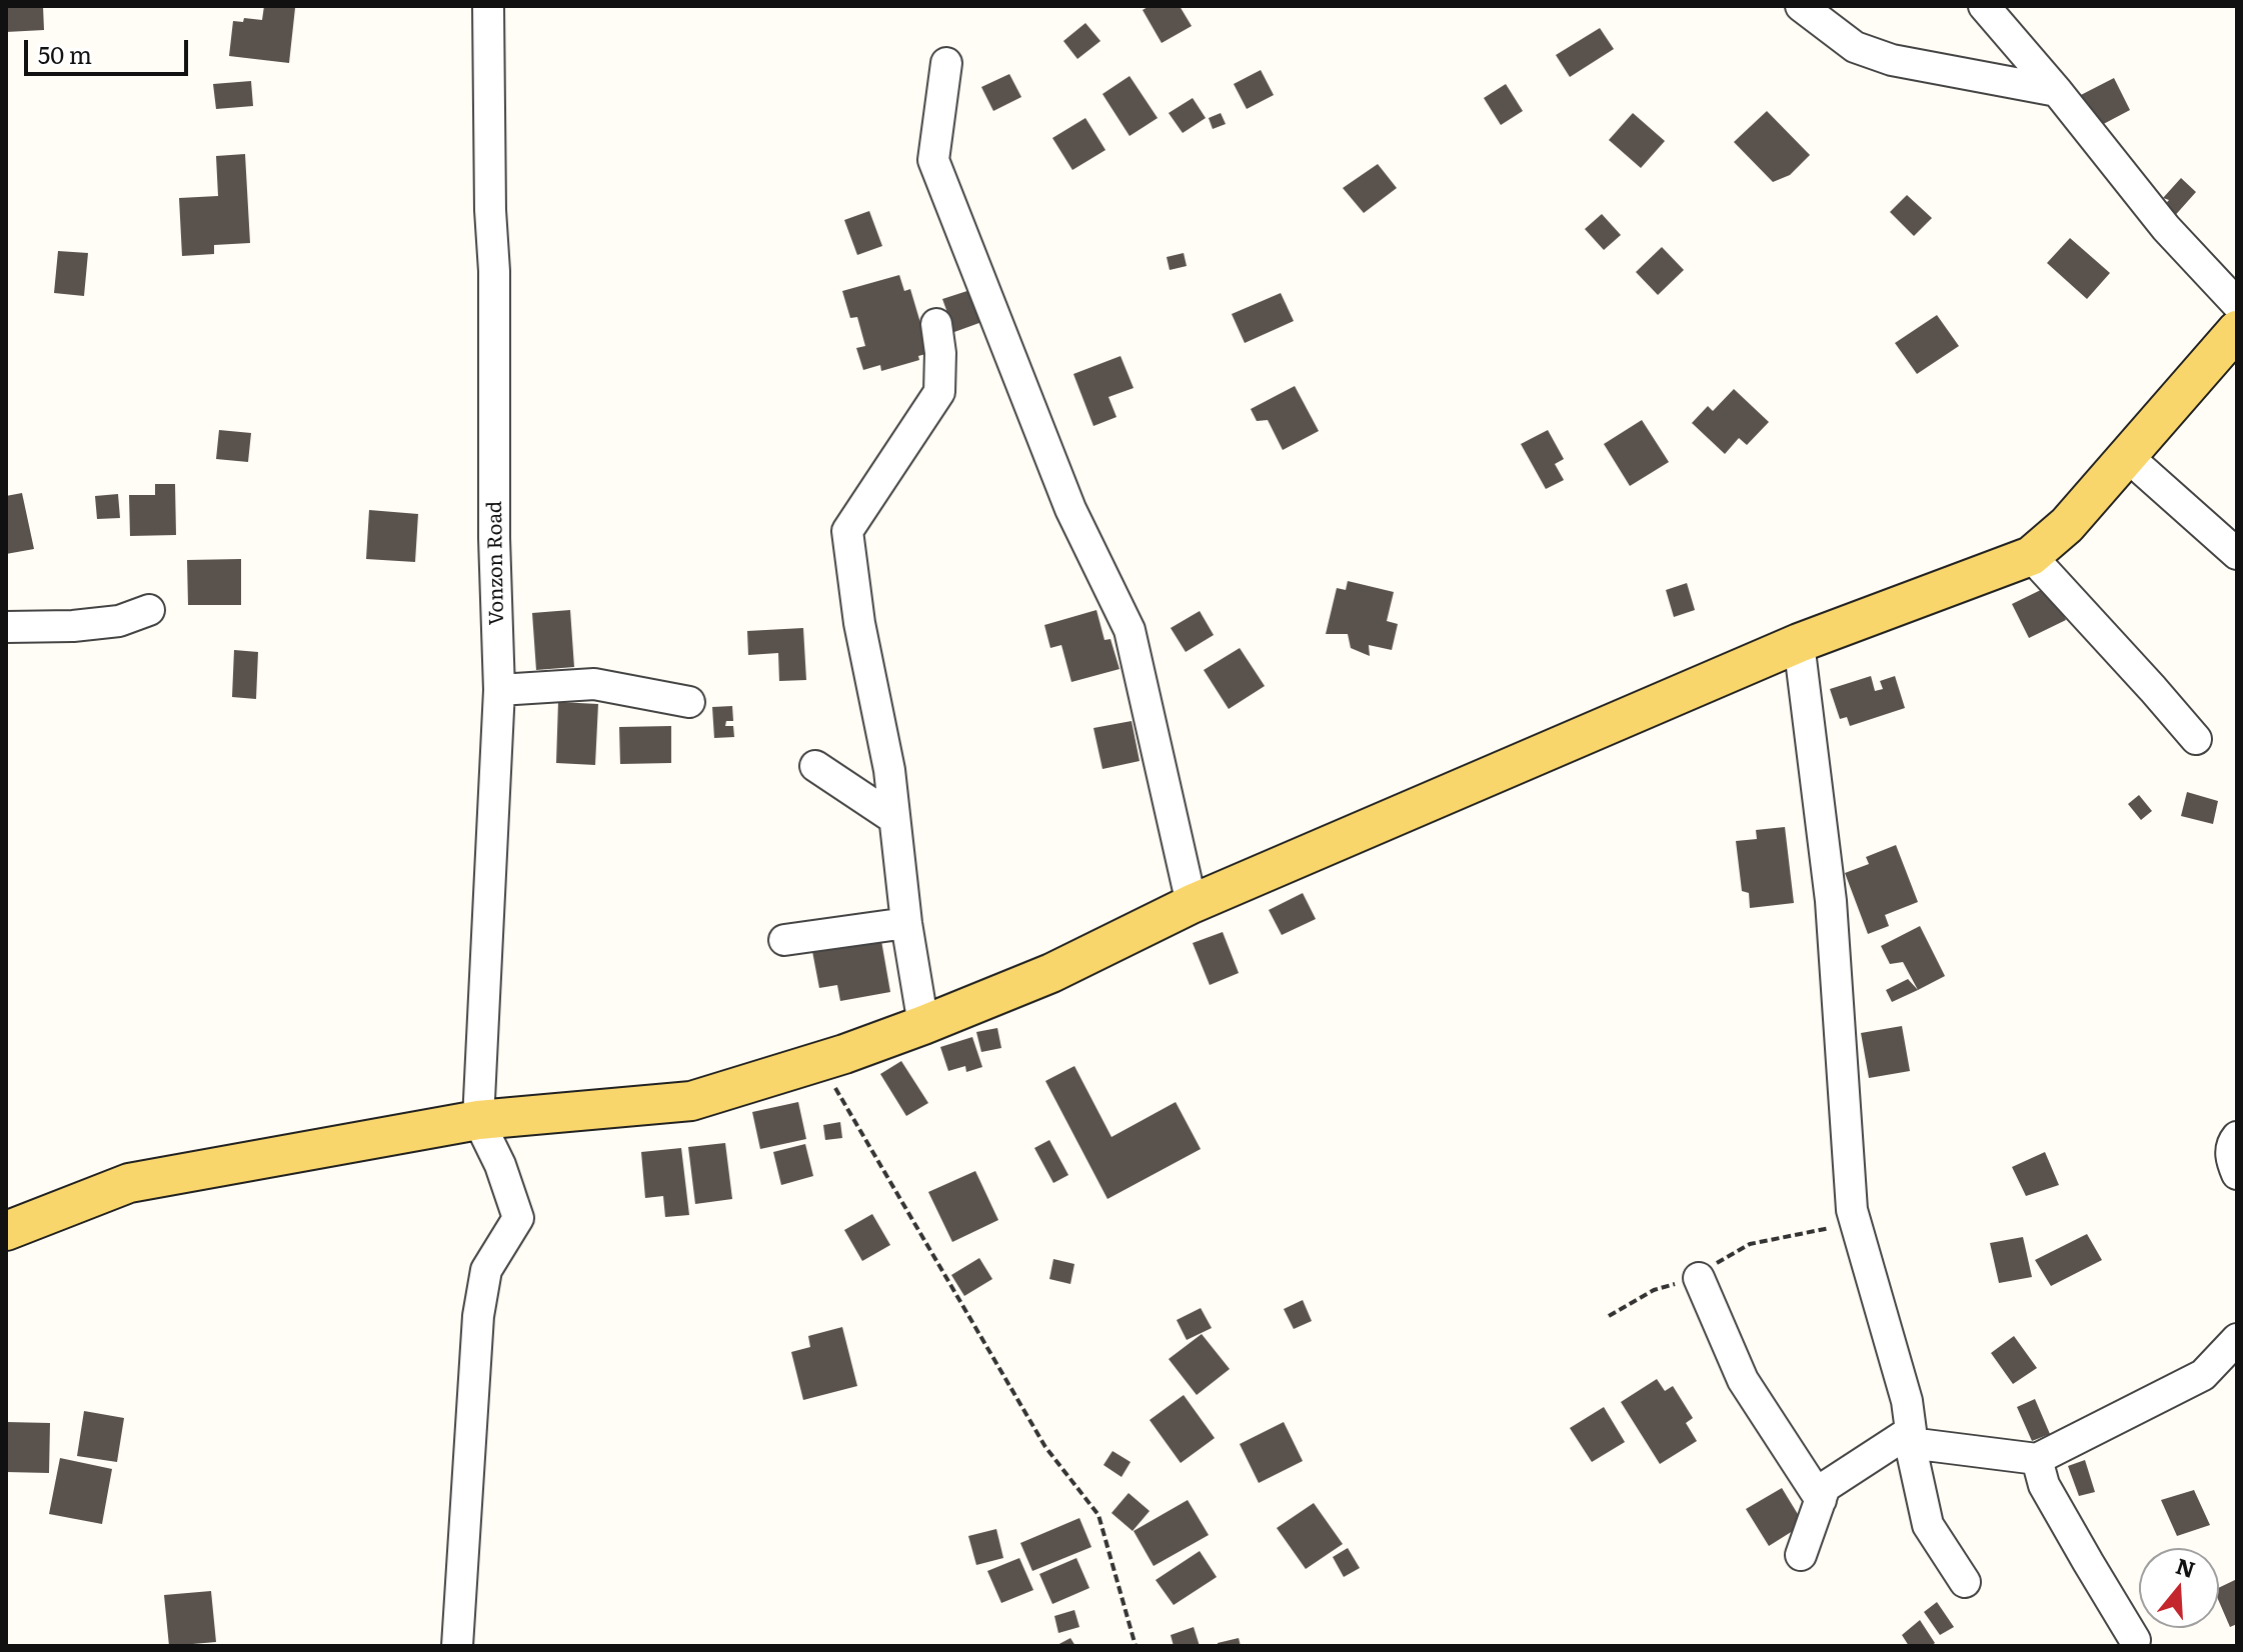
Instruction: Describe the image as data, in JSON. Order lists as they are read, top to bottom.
{
  "streets": {
    "street": ["Vonzon Road"]
  },
  "scale_bar": "50 m",
  "north": "top"
}
